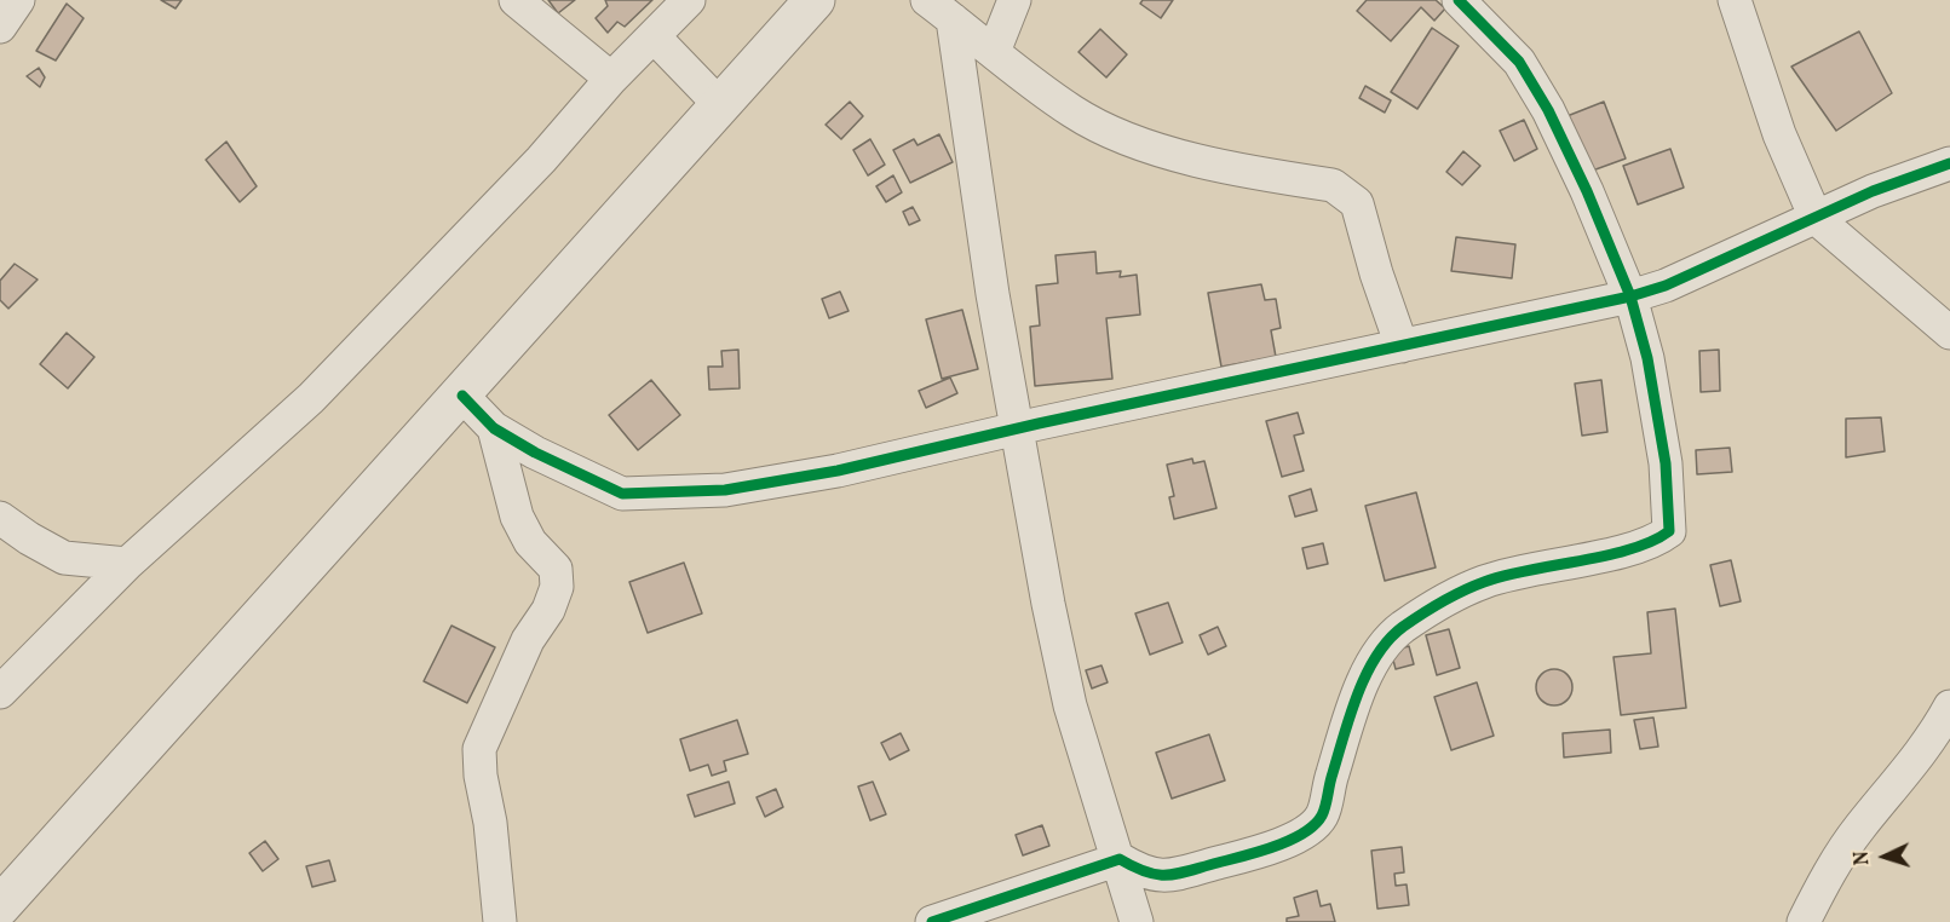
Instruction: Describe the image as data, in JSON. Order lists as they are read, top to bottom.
{
  "north": "left"
}
